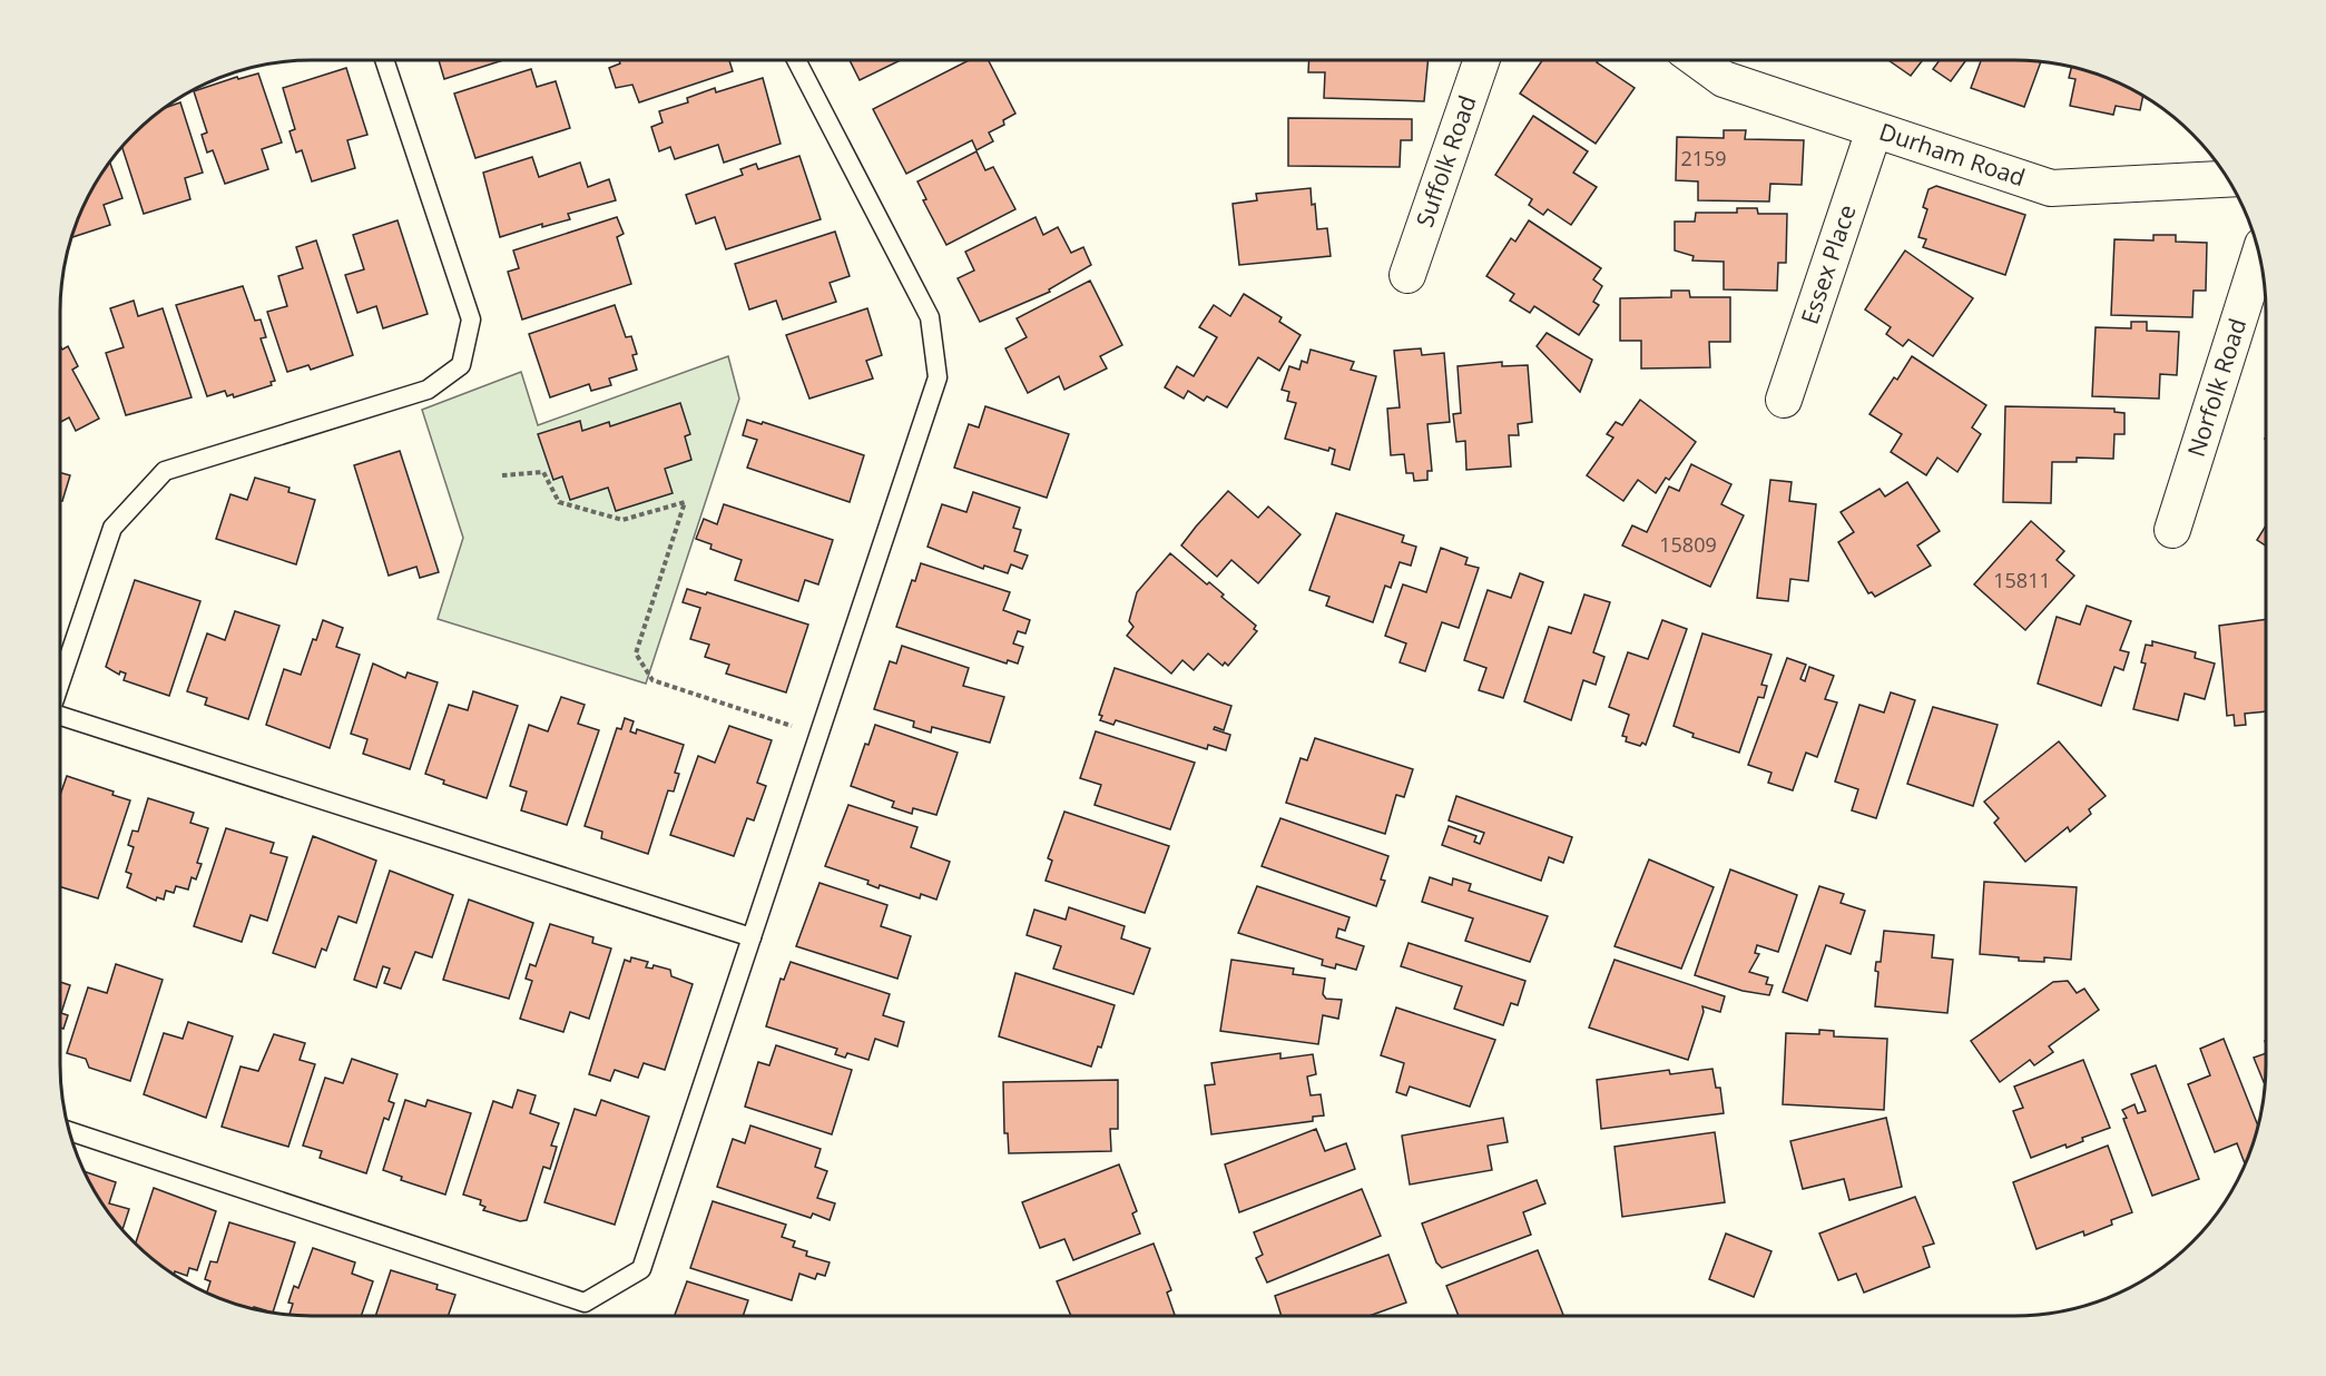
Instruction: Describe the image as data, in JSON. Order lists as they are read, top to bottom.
{
  "streets": {
    "street": [
      "Durham Road",
      "Suffolk Road",
      "Essex Place",
      "Norfolk Road"
    ]
  },
  "crossings": [
    ["Durham Road", "Essex Place"]
  ],
  "house_numbers": ["2159", "15809", "15811"]
}
